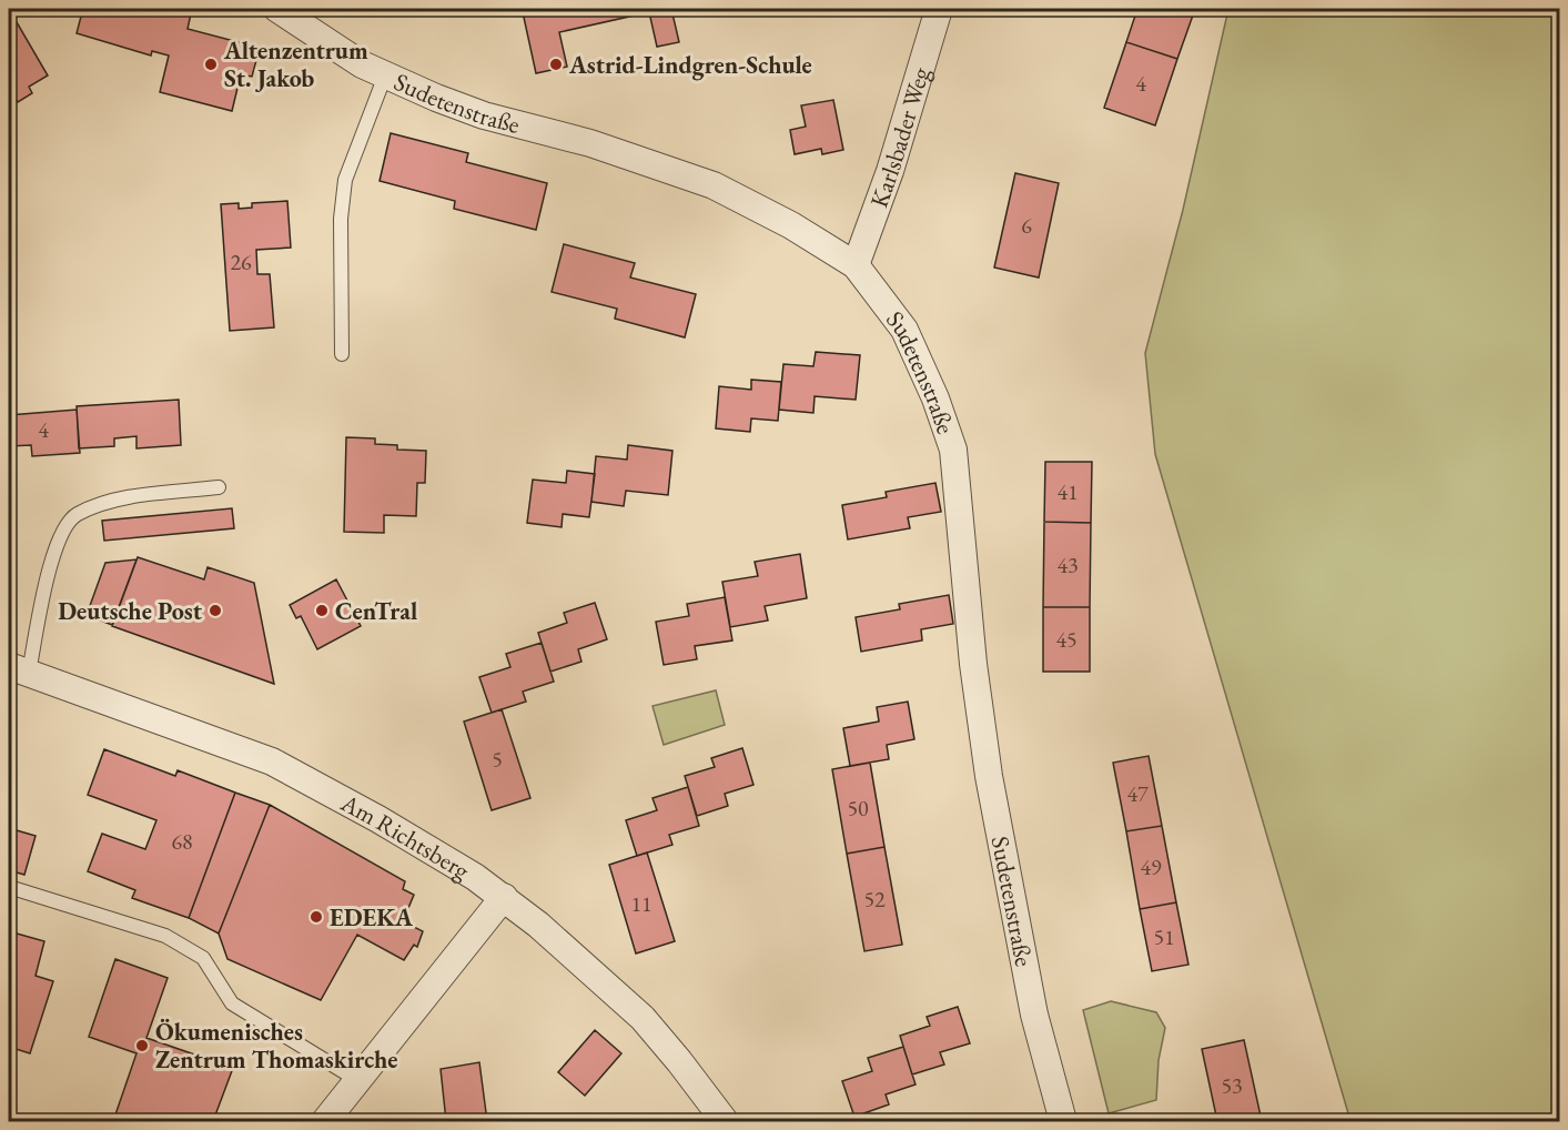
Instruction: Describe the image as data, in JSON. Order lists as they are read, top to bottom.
{
  "streets": {
    "street": ["Sudetenstraße", "Karlsbader Weg", "Am Richtsberg"]
  },
  "crossings": [
    ["Sudetenstraße", "Karlsbader Weg"]
  ],
  "places": [
    "Altenzentrum St. Jakob",
    "Astrid-Lindgren-Schule",
    "Deutsche Post",
    "CenTral",
    "EDEKA",
    "Ökumenisches Zentrum Thomaskirche"
  ],
  "house_numbers": [
    "4",
    "6",
    "26",
    "4",
    "41",
    "43",
    "45",
    "5",
    "47",
    "50",
    "68",
    "49",
    "52",
    "11",
    "51",
    "53"
  ]
}
